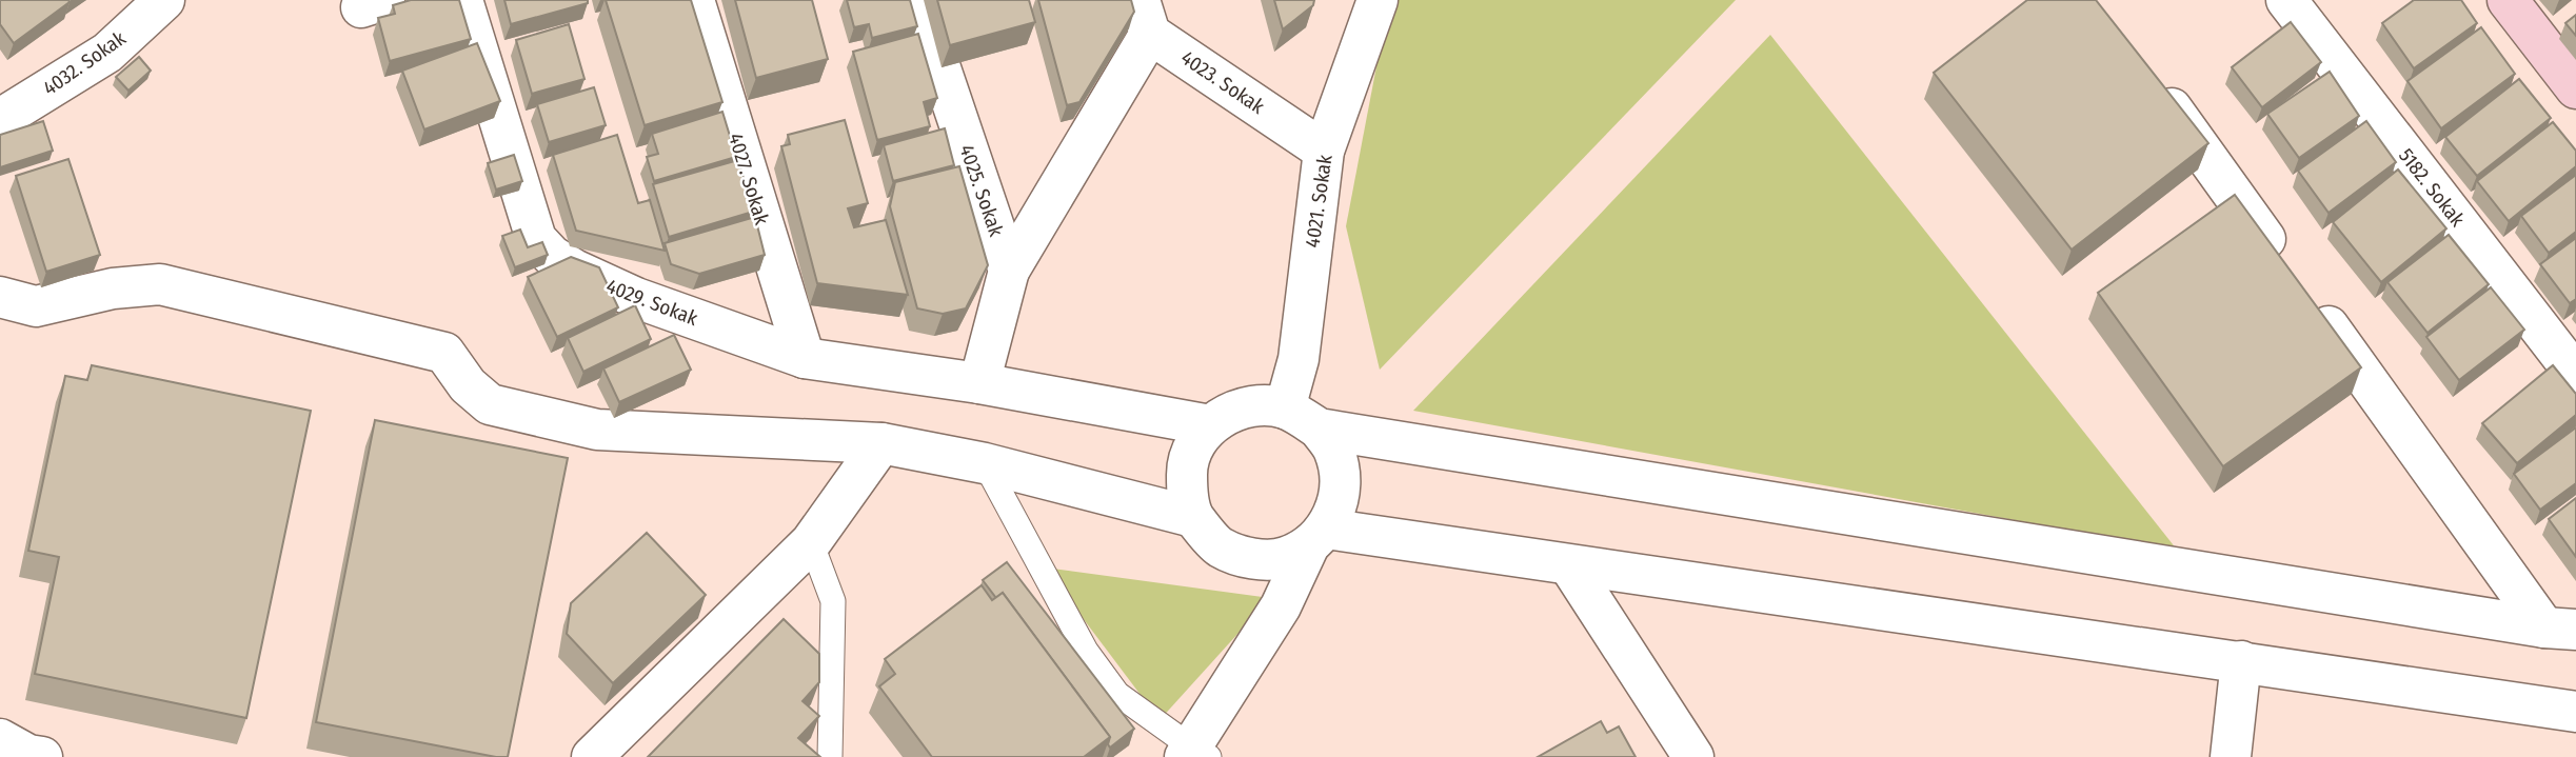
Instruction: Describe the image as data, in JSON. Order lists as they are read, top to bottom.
{
  "streets": {
    "street": [
      "4032. Sokak",
      "4023. Sokak",
      "4027. Sokak",
      "5182. Sokak",
      "4025. Sokak",
      "4021. Sokak",
      "4029. Sokak"
    ]
  },
  "crossings": [
    ["4023. Sokak", "4021. Sokak"],
    ["4027. Sokak", "4029. Sokak"],
    ["4021. Sokak", "4029. Sokak"]
  ]
}
